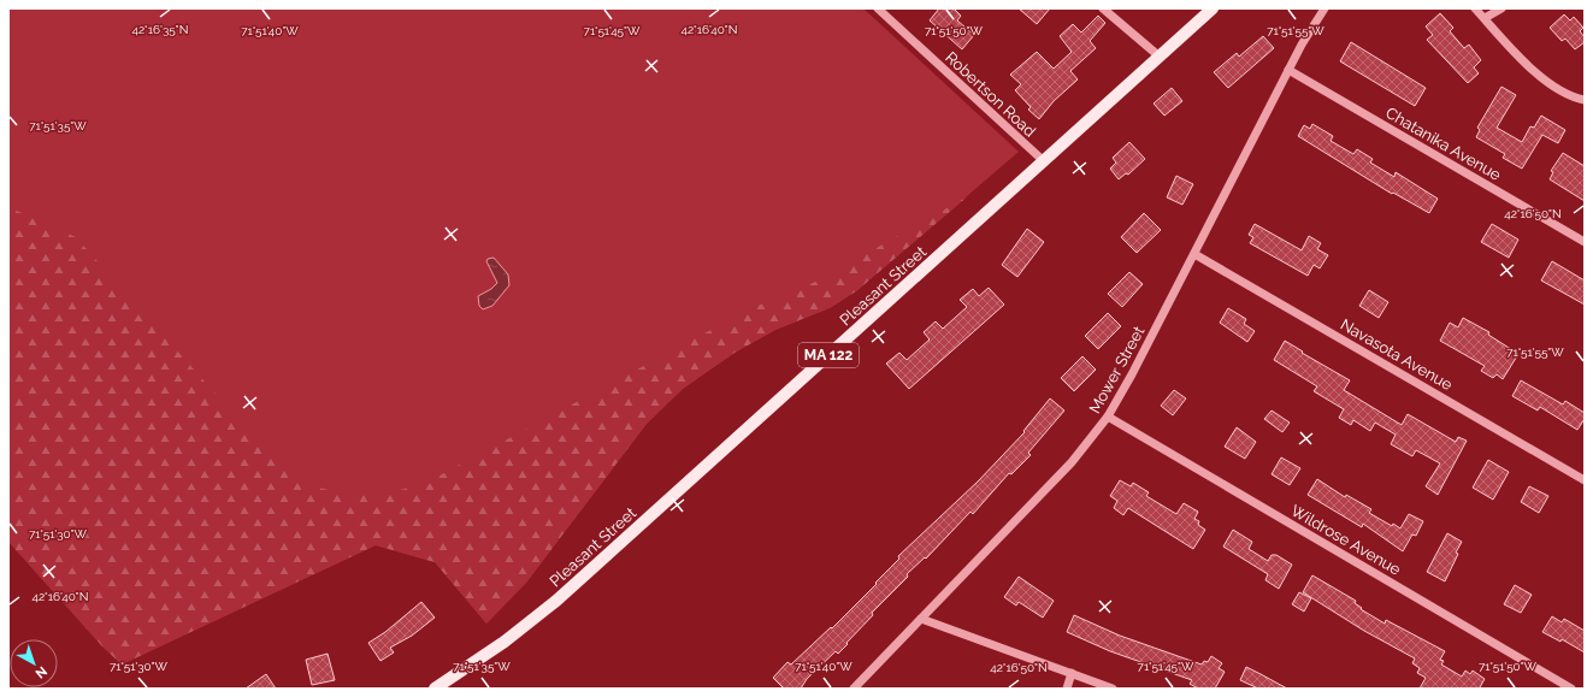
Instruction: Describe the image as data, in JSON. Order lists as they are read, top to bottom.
{
  "streets": {
    "main road": ["Pleasant Street", "MA 122"],
    "street": [
      "Robertson Road",
      "Chatanika Avenue",
      "Navasota Avenue",
      "Mower Street",
      "Wildrose Avenue"
    ]
  },
  "crossings": [
    ["Robertson Road", "Pleasant Street"],
    ["Chatanika Avenue", "Mower Street"],
    ["Navasota Avenue", "Mower Street"],
    ["Mower Street", "Wildrose Avenue"]
  ],
  "north": "bottom right",
  "coordinates": [
    "42°16'35\"N",
    "42°16'40\"N",
    "71°51'50\"W",
    "71°51'40\"W",
    "71°51'45\"W",
    "71°51'55\"W",
    "71°51'35\"W",
    "42°16'50\"N",
    "71°51'30\"W"
  ]
}
